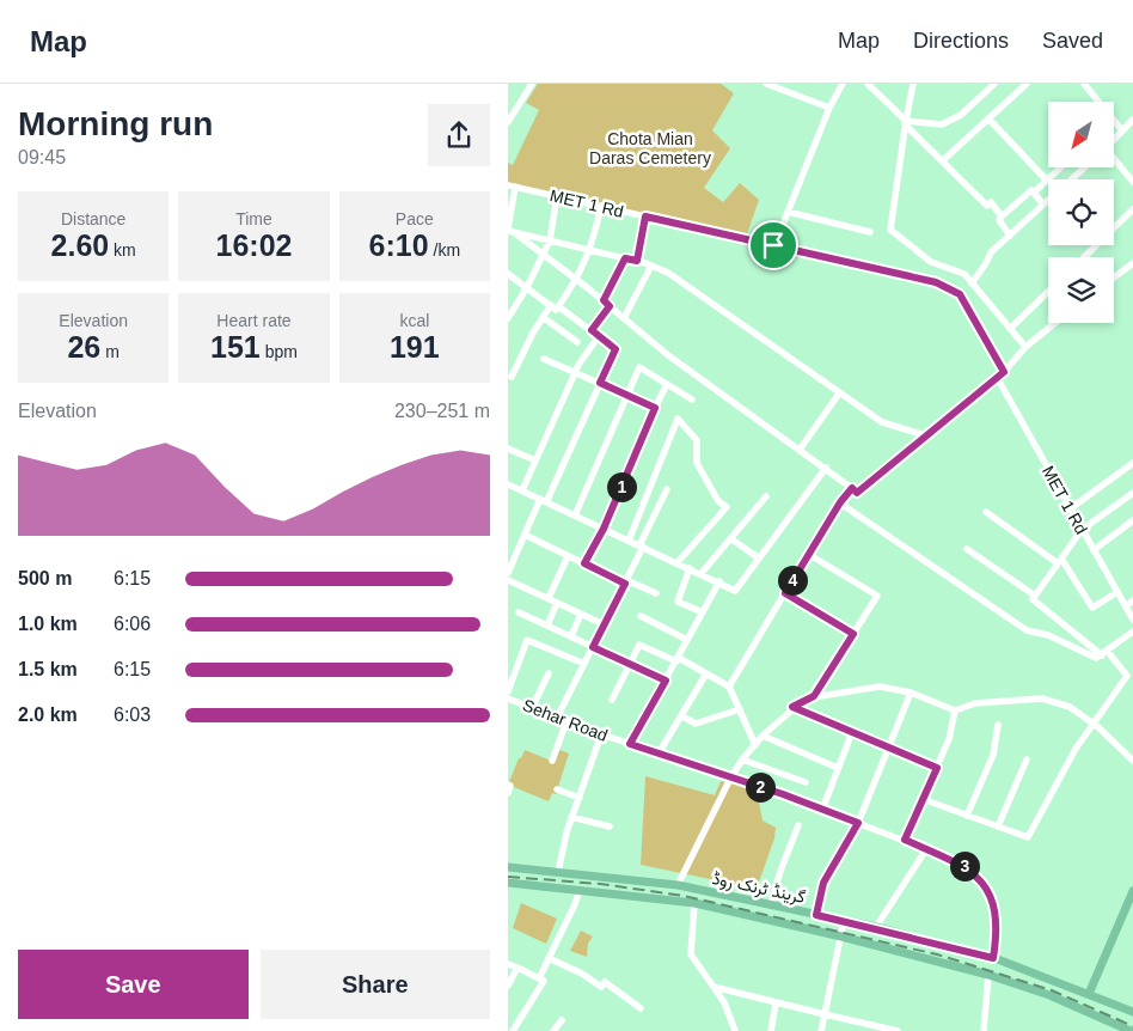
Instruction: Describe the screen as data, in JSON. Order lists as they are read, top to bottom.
{
  "streets": {
    "main road": ["گرینڈ ٹرنک روڈ"],
    "street": ["MET 1 Rd", "Sehar Road"]
  },
  "crossings": [
    ["Sehar Road", "گرینڈ ٹرنک روڈ"]
  ],
  "parks": ["Chota Mian Daras Cemetery"],
  "north": "bottom left",
  "page": {
    "header": "Map",
    "nav": ["Map", "Directions", "Saved"],
    "heading": ["Morning run", "09:45"],
    "stats": [
      ["Distance", "2.60 km"],
      ["Time", "16:02"],
      ["Pace", "6:10 /km"],
      ["Elevation", "26 m"],
      ["Heart rate", "151 bpm"],
      ["kcal", "191"]
    ],
    "chart": ["Elevation", "230–251 m"],
    "pins": [
      "1",
      "4",
      "2",
      "3"
    ],
    "list": [
      {
        "name": "500 m",
        "note": "6:15"
      },
      {
        "name": "1.0 km",
        "note": "6:06"
      },
      {
        "name": "1.5 km",
        "note": "6:15"
      },
      {
        "name": "2.0 km",
        "note": "6:03"
      }
    ],
    "buttons": ["Save", "Share"]
  }
}
